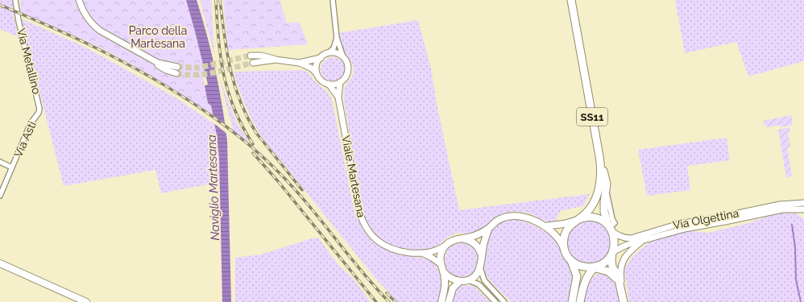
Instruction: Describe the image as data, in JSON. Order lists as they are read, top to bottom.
{
  "streets": {
    "main road": ["SS11"],
    "street": [
      "Via Metallino",
      "Via Asti",
      "Viale Martesana",
      "Via Olgettina"
    ]
  },
  "crossings": [
    ["Via Metallino", "Via Asti"],
    ["SS11", "Via Olgettina"]
  ],
  "water": ["Naviglio Martesana"],
  "parks": ["Parco della Martesana"]
}
